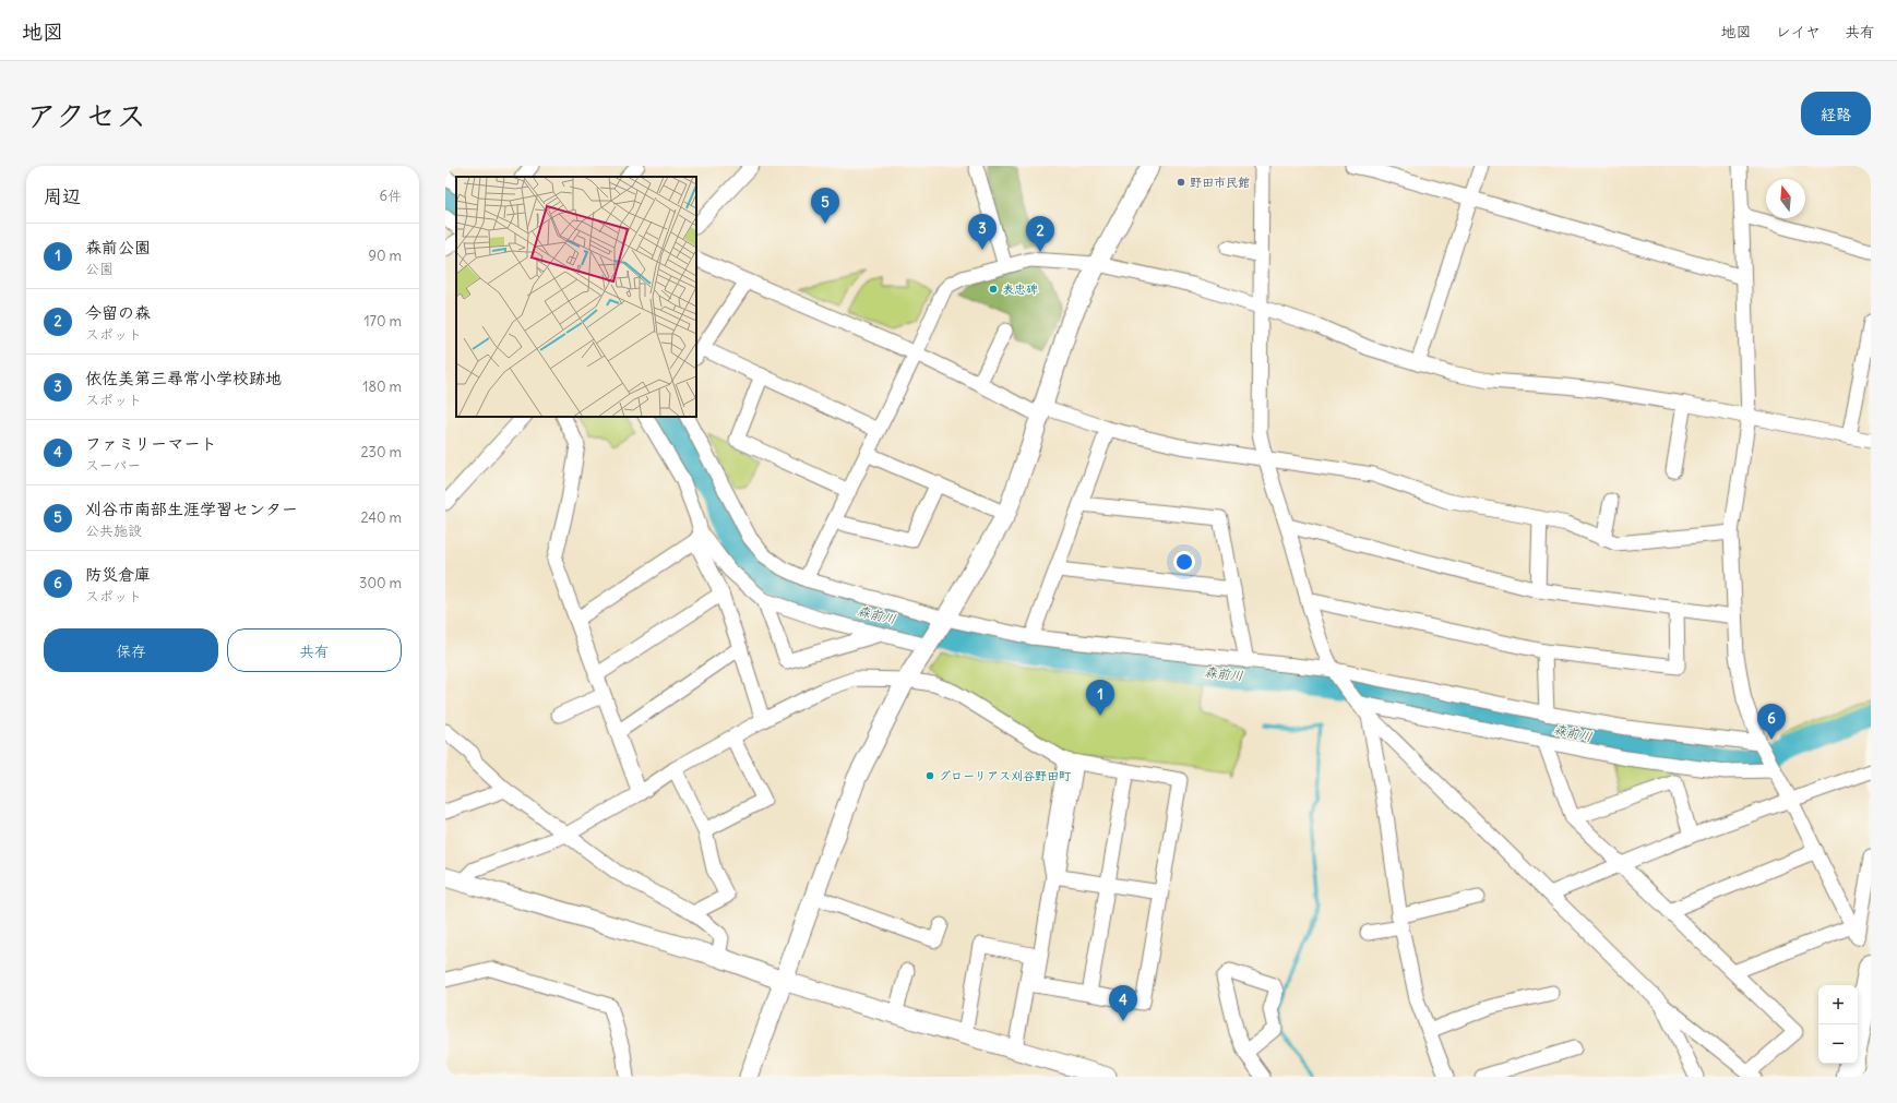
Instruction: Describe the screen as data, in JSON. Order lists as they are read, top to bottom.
{
  "water": ["森前川"],
  "places": ["野田市民館", "表忠碑", "グローリアス刈谷野田町"],
  "north": "top",
  "page": {
    "header": "地図",
    "nav": ["地図", "レイヤ", "共有"],
    "title": "アクセス",
    "buttons": [
      "経路",
      ["保存", "共有"]
    ],
    "heading": ["周辺", "6件"],
    "pins": [
      "5",
      "3",
      "2",
      "1",
      "6",
      "4"
    ],
    "list": [
      {
        "mark": "1",
        "name": "森前公園",
        "note": "公園",
        "value": "90 m"
      },
      {
        "mark": "2",
        "name": "今留の森",
        "note": "スポット",
        "value": "170 m"
      },
      {
        "mark": "3",
        "name": "依佐美第三尋常小学校跡地",
        "note": "スポット",
        "value": "180 m"
      },
      {
        "mark": "4",
        "name": "ファミリーマート",
        "note": "スーパー",
        "value": "230 m"
      },
      {
        "mark": "5",
        "name": "刈谷市南部生涯学習センター",
        "note": "公共施設",
        "value": "240 m"
      },
      {
        "mark": "6",
        "name": "防災倉庫",
        "note": "スポット",
        "value": "300 m"
      }
    ],
    "map_buttons": ["+", "−"]
  }
}
